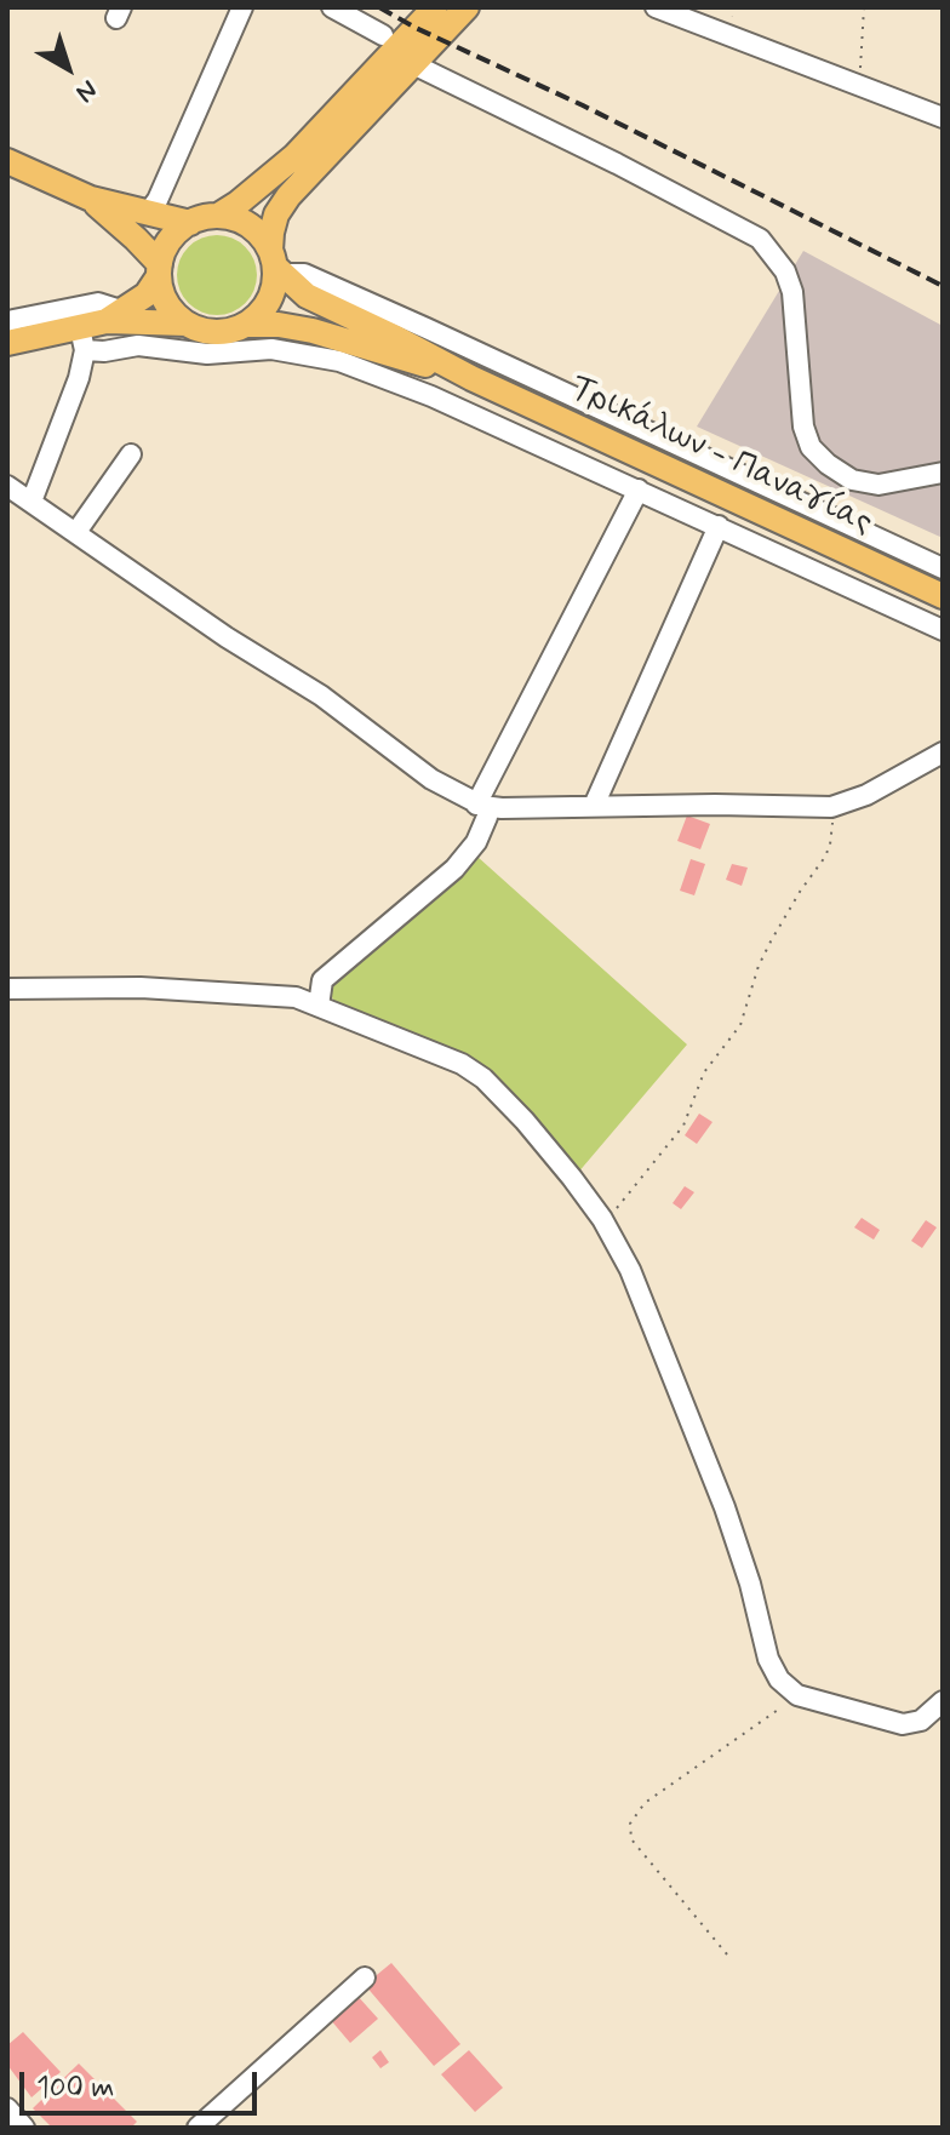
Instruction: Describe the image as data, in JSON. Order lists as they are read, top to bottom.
{
  "streets": {
    "main road": ["Τρικάλων - Παναγίας"]
  },
  "scale_bar": "100 m",
  "north": "bottom right"
}
